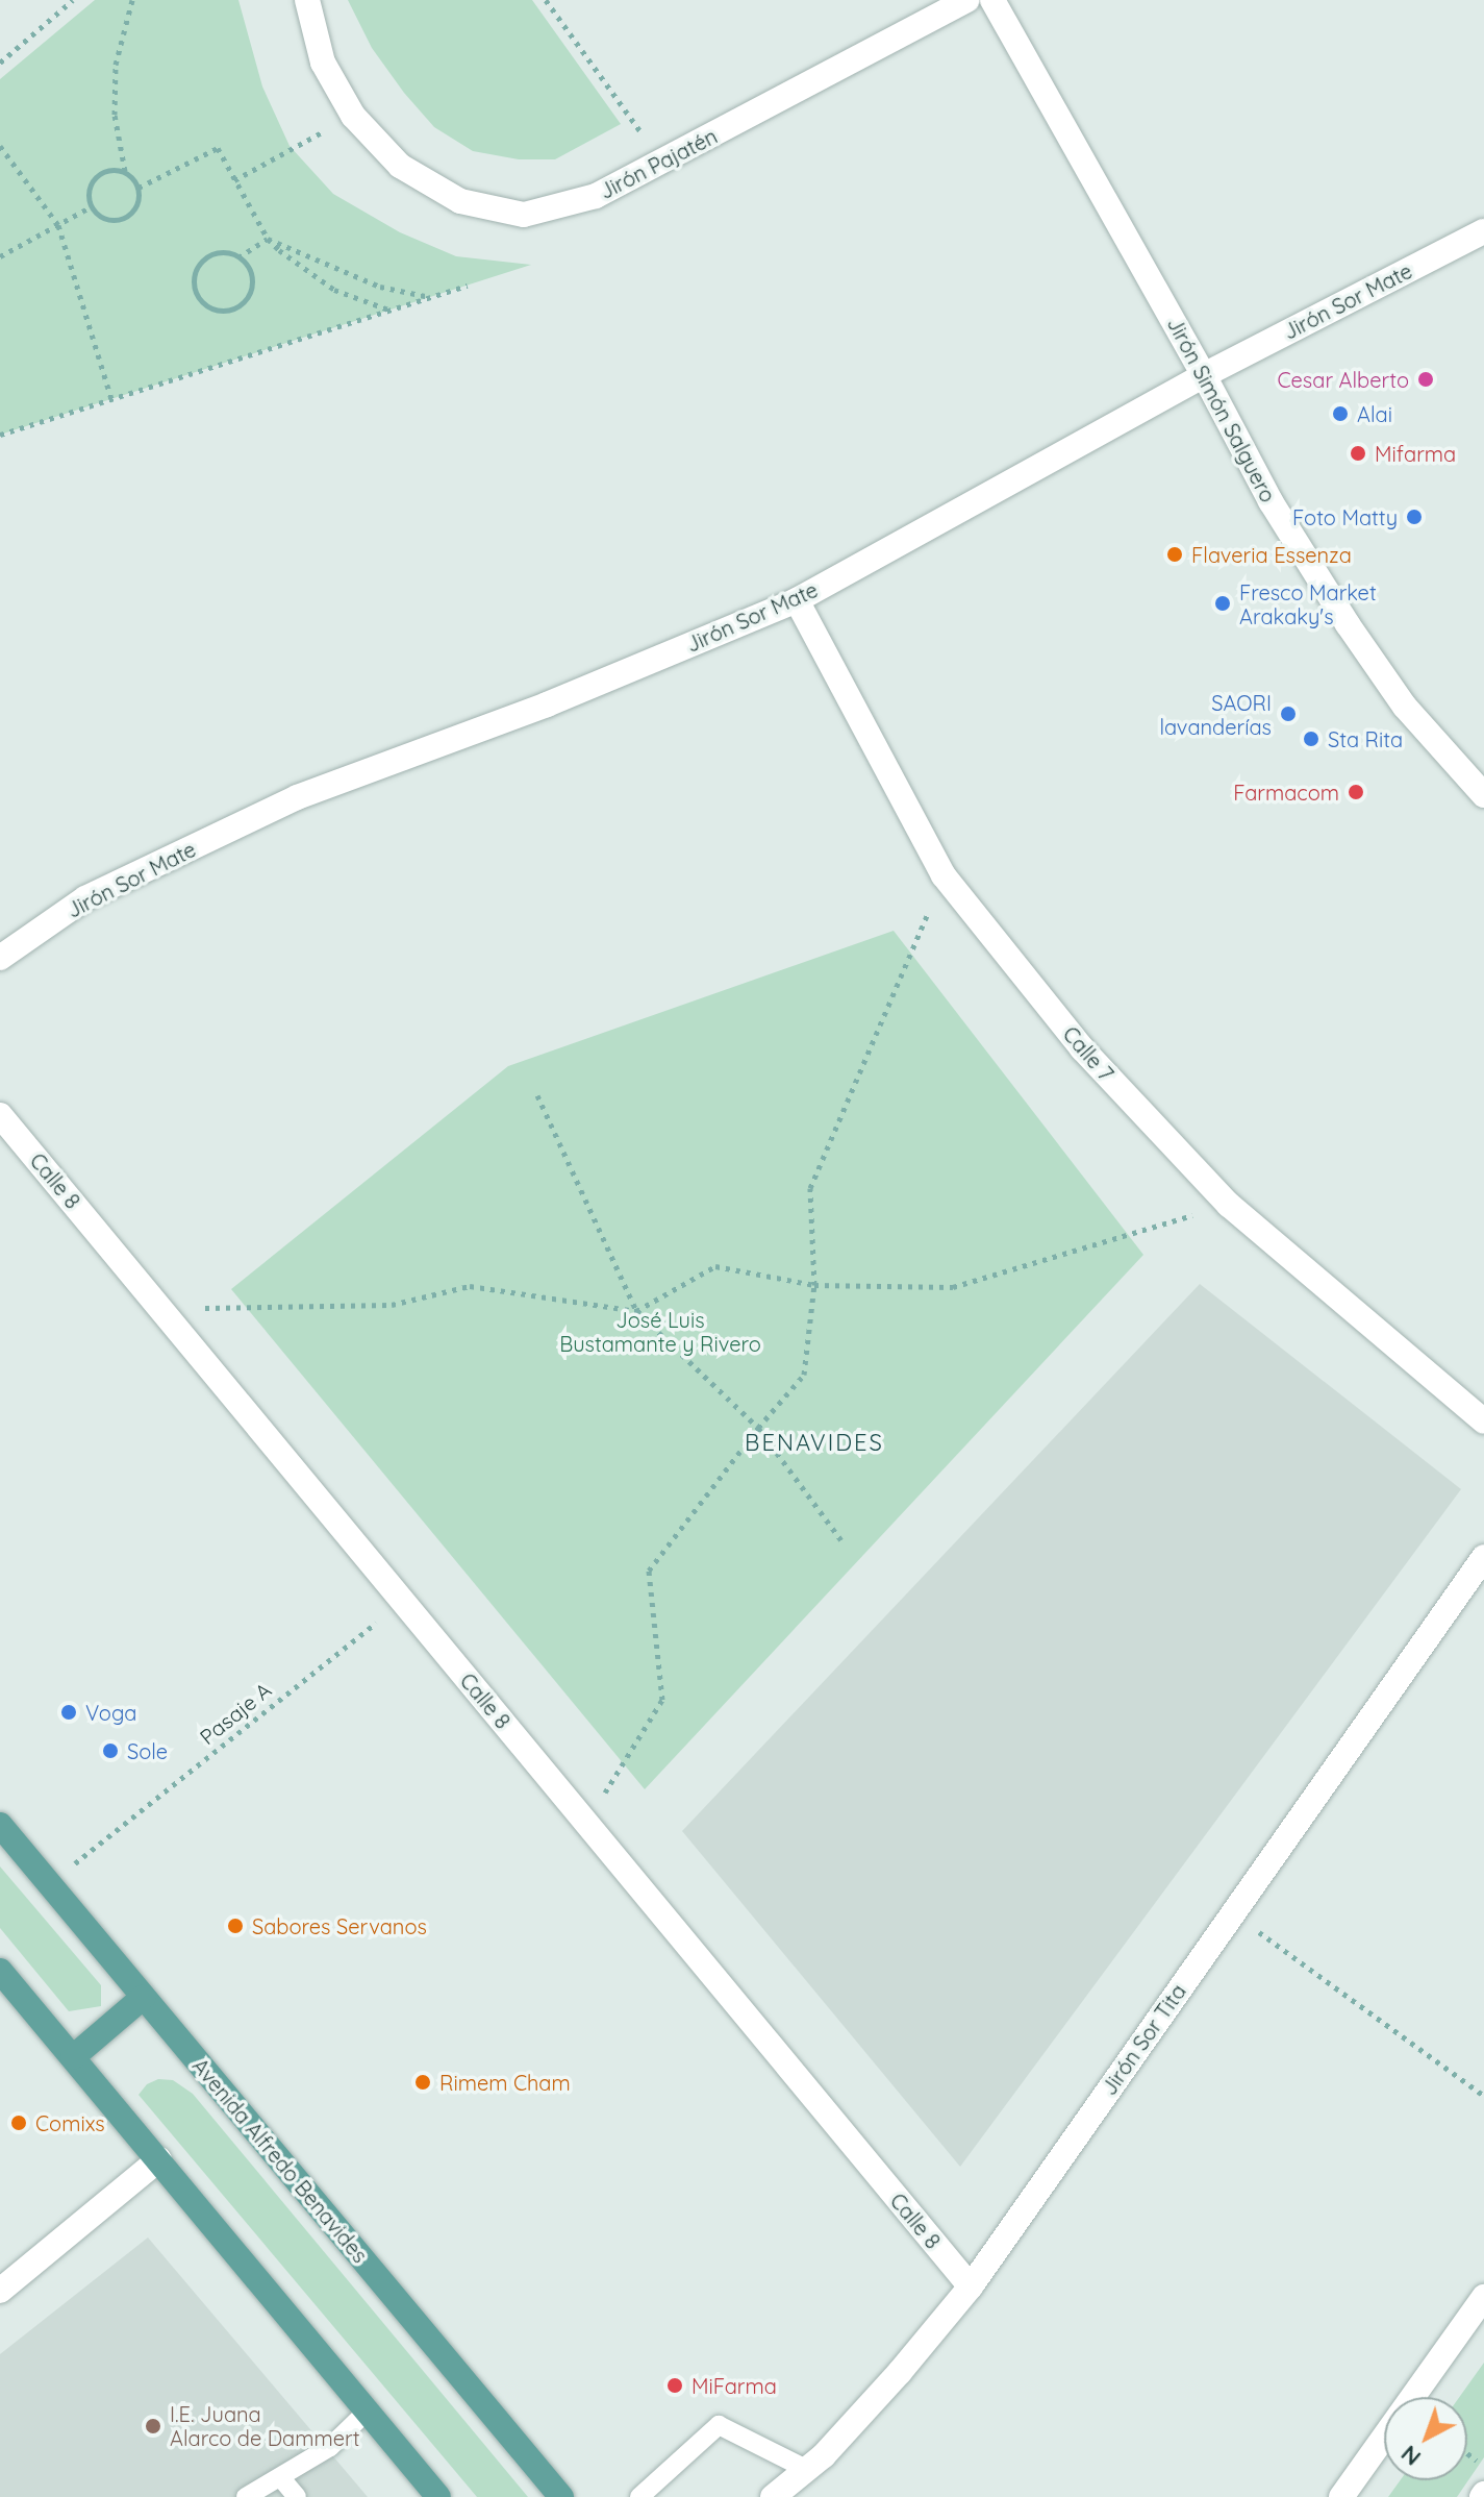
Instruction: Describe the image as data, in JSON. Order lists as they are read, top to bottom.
{
  "streets": {
    "main road": ["Avenida Alfredo Benavides"],
    "street": [
      "Jirón Pajatén",
      "Jirón Sor Mate",
      "Jirón Simón Salguero",
      "Calle 7",
      "Calle 8",
      "Jirón Sor Tita"
    ],
    "path": ["Pasaje A"]
  },
  "crossings": [
    ["Jirón Sor Mate", "Jirón Simón Salguero"],
    ["Jirón Sor Mate", "Calle 7"],
    ["Calle 8", "Pasaje A"],
    ["Calle 8", "Jirón Sor Tita"],
    ["Pasaje A", "Avenida Alfredo Benavides"]
  ],
  "districts": ["BENAVIDES"],
  "parks": ["José Luis Bustamante y Rivero"],
  "places": [
    "Cesar Alberto",
    "Alai",
    "Mifarma",
    "Foto Matty",
    "Flaveria Essenza",
    "Fresco Market Arakaky's",
    "SAORI lavanderías",
    "Sta Rita",
    "Farmacom",
    "Voga",
    "Sole",
    "Sabores Servanos",
    "Rimem Cham",
    "Comixs",
    "MiFarma",
    "I.E. Juana Alarco de Dammert"
  ],
  "north": "bottom left"
}
